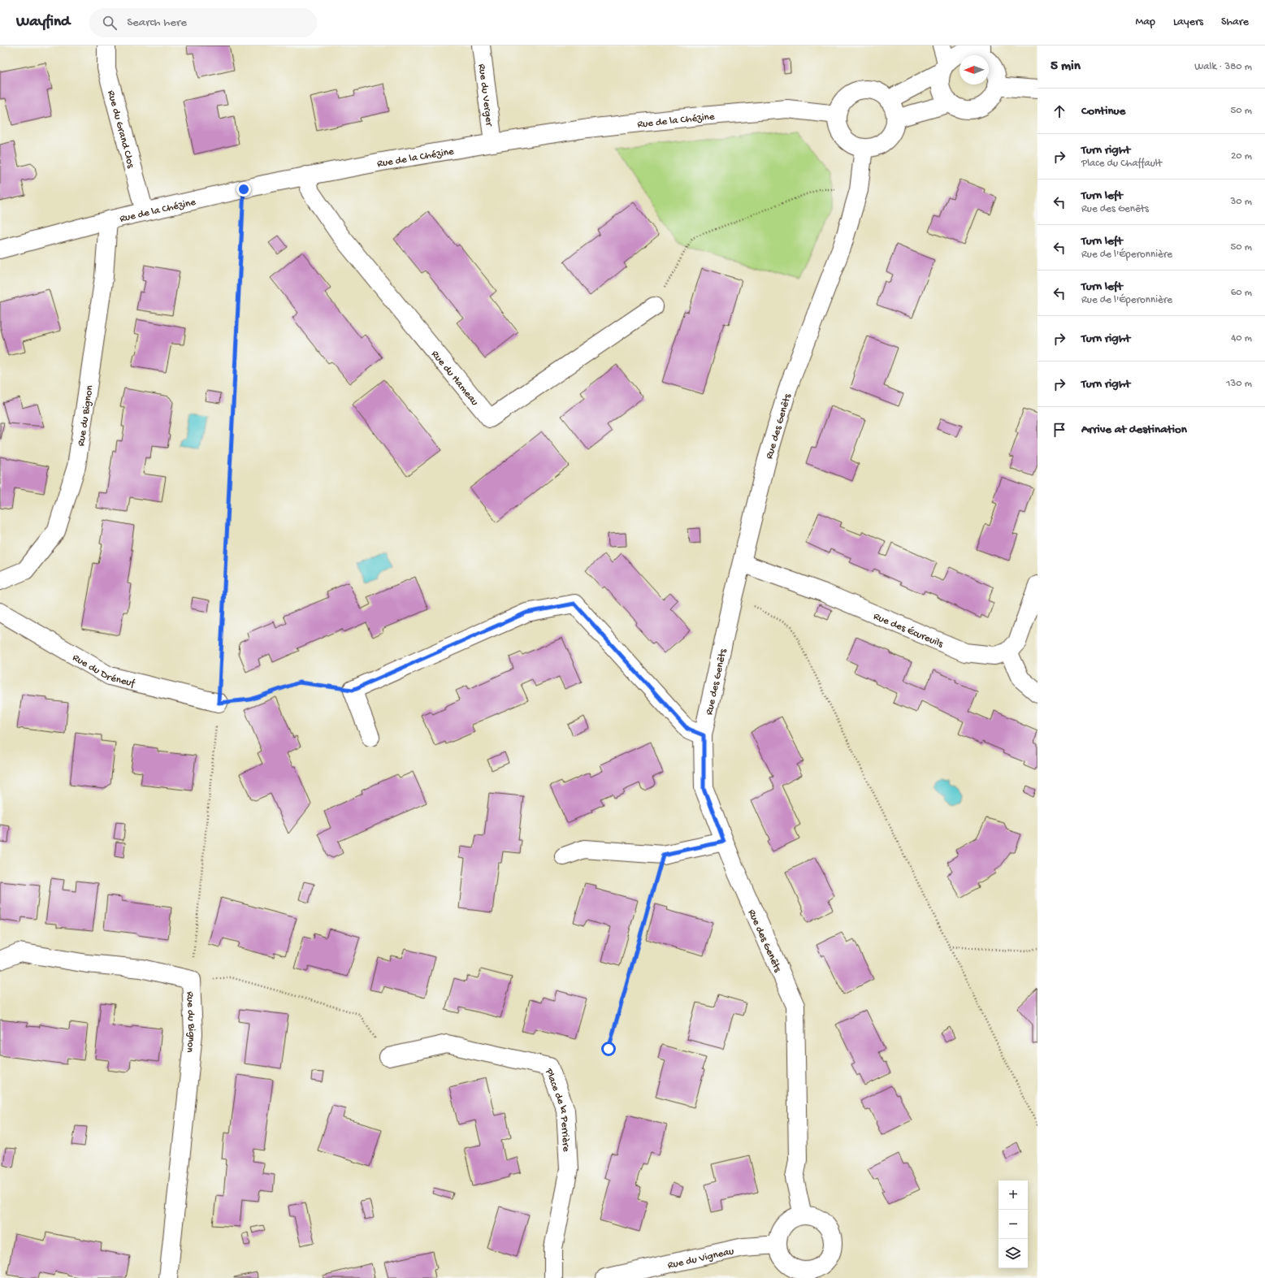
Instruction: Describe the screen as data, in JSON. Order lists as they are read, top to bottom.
{
  "streets": {
    "street": [
      "Rue du Verger",
      "Rue de la Chézine",
      "Rue du Grand Clos",
      "Rue du Hameau",
      "Rue du Bignon",
      "Rue des Genêts",
      "Rue des Écureuils",
      "Rue du Dréneuf",
      "Place de la Perrière",
      "Rue du Vigneau"
    ]
  },
  "crossings": [
    ["Rue du Verger", "Rue de la Chézine"],
    ["Rue de la Chézine", "Rue du Grand Clos"],
    ["Rue de la Chézine", "Rue du Hameau"],
    ["Rue de la Chézine", "Rue du Bignon"],
    ["Rue de la Chézine", "Rue des Genêts"],
    ["Rue des Genêts", "Rue des Écureuils"],
    ["Rue des Genêts", "Rue du Vigneau"]
  ],
  "north": "left",
  "page": {
    "header": "Wayfind",
    "search": "Search here",
    "nav": ["Map", "Layers", "Share"],
    "heading": ["5 min", "Walk · 380 m"],
    "list": [
      ["Continue", "50 m"],
      ["Turn right", "Place du Chaffault", "20 m"],
      ["Turn left", "Rue des Genêts", "30 m"],
      ["Turn left", "Rue de l'Éperonnière", "50 m"],
      ["Turn left", "Rue de l'Éperonnière", "60 m"],
      ["Turn right", "40 m"],
      ["Turn right", "130 m"],
      "Arrive at destination"
    ],
    "map_buttons": ["+", "−"]
  }
}
